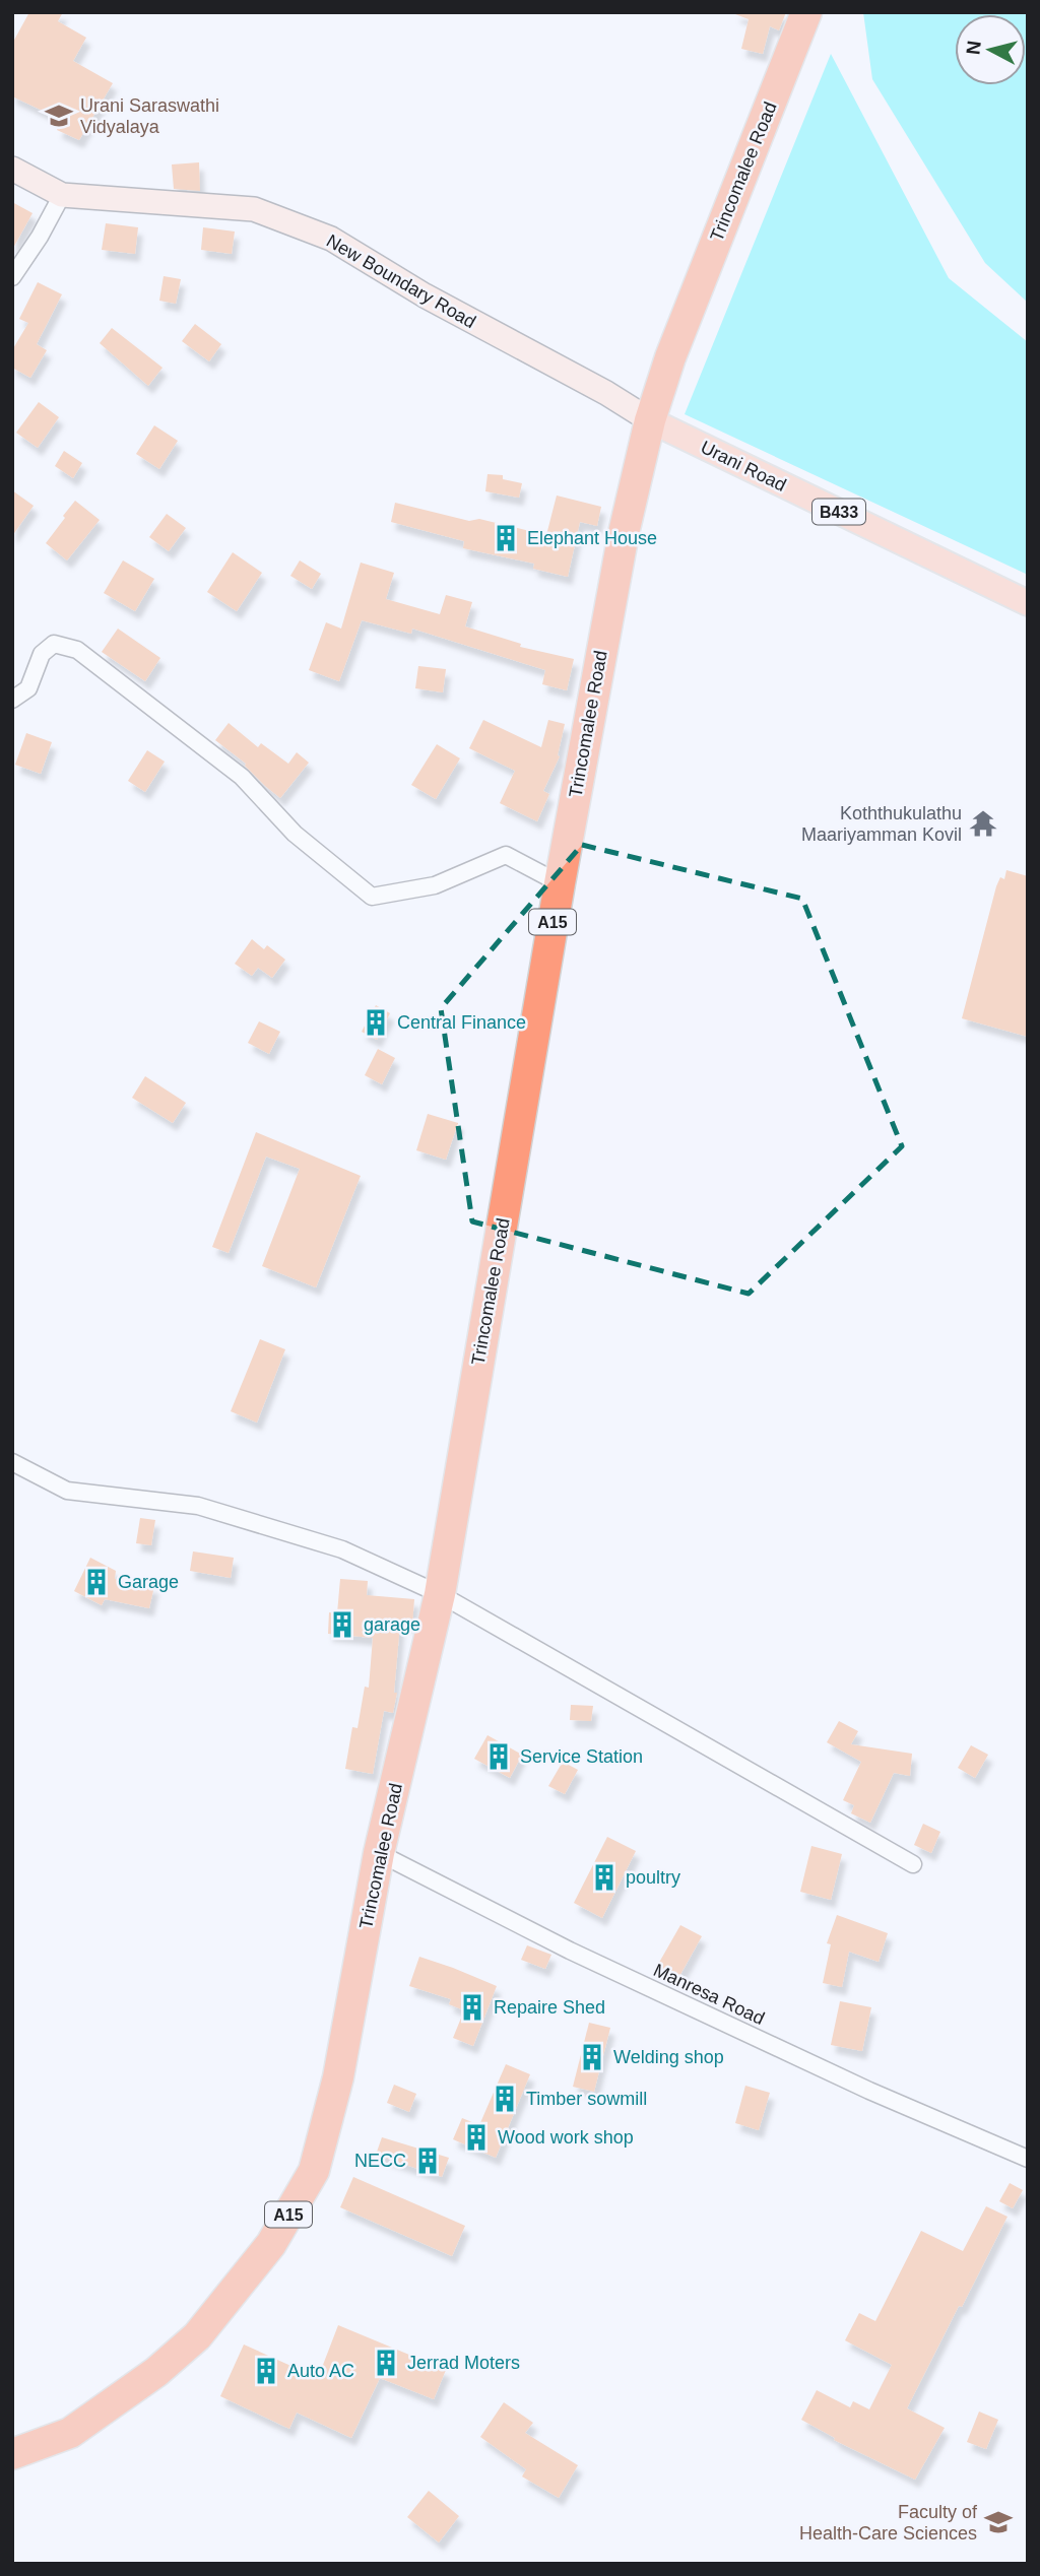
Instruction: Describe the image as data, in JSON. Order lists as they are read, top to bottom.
{
  "streets": {
    "highway": ["Trincomalee Road", "A15"],
    "main road": ["New Boundary Road", "Urani Road", "B433"],
    "street": ["Manresa Road"]
  },
  "crossings": [
    ["Trincomalee Road", "New Boundary Road"],
    ["Trincomalee Road", "Urani Road"],
    ["Trincomalee Road", "Manresa Road"],
    ["New Boundary Road", "Urani Road"]
  ],
  "places": {
    "school or university": ["Urani Saraswathi Vidyalaya", "Faculty of Health-Care Sciences"],
    "building": [
      "Elephant House",
      "Central Finance",
      "Garage",
      "garage",
      "Service Station",
      "poultry",
      "Repaire Shed",
      "Welding shop",
      "Timber sowmill",
      "Wood work shop",
      "NECC",
      "Jerrad Moters",
      "Auto AC"
    ],
    "temple": ["Koththukulathu Maariyamman Kovil"]
  },
  "north": "left"
}
